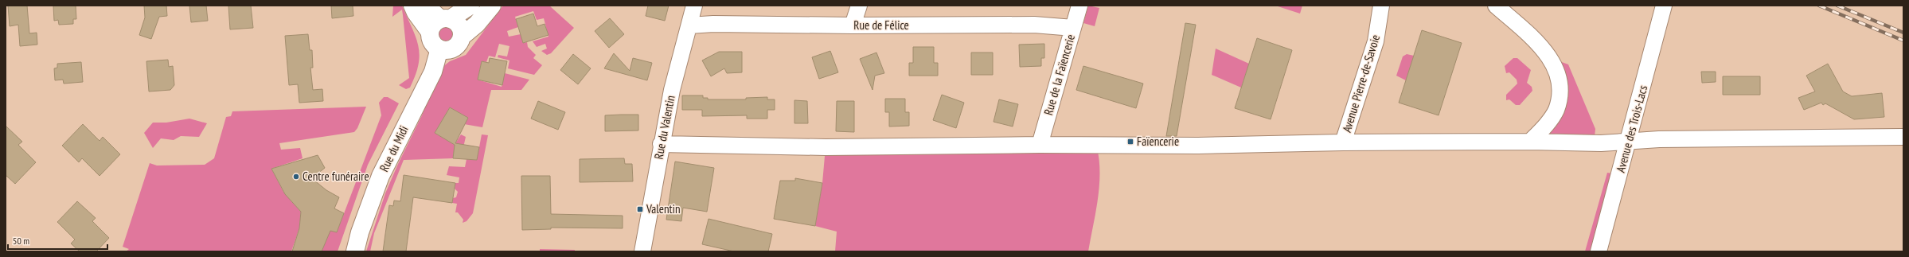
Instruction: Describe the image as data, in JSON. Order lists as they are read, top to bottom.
{
  "streets": {
    "main road": ["Rue du Midi"],
    "street": [
      "Rue de Félice",
      "Rue de la Faïencerie",
      "Avenue Pierre-de-Savoie",
      "Rue du Valentin",
      "Avenue des Trois-Lacs"
    ]
  },
  "crossings": [
    ["Rue de Félice", "Rue de la Faïencerie"],
    ["Rue de Félice", "Rue du Valentin"]
  ],
  "places": {
    "transit": ["Faïencerie", "Valentin"],
    "other": ["Centre funéraire"]
  },
  "scale_bar": "50 m"
}
